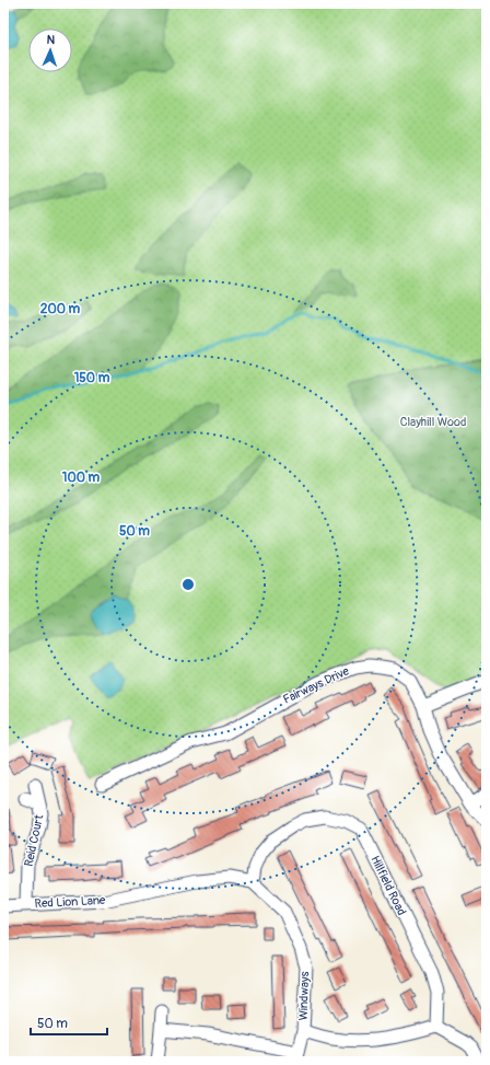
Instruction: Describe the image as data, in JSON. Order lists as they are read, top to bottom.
{
  "streets": {
    "street": [
      "Fairways Drive",
      "Reid Court",
      "Hillfield Road",
      "Red Lion Lane",
      "Windways"
    ]
  },
  "crossings": [
    ["Reid Court", "Red Lion Lane"],
    ["Hillfield Road", "Red Lion Lane"],
    ["Hillfield Road", "Windways"],
    ["Red Lion Lane", "Windways"]
  ],
  "parks": ["Clayhill Wood"],
  "scale_bar": "50 m",
  "north": "top",
  "rings": [
    "200 m",
    "150 m",
    "100 m",
    "50 m"
  ]
}
